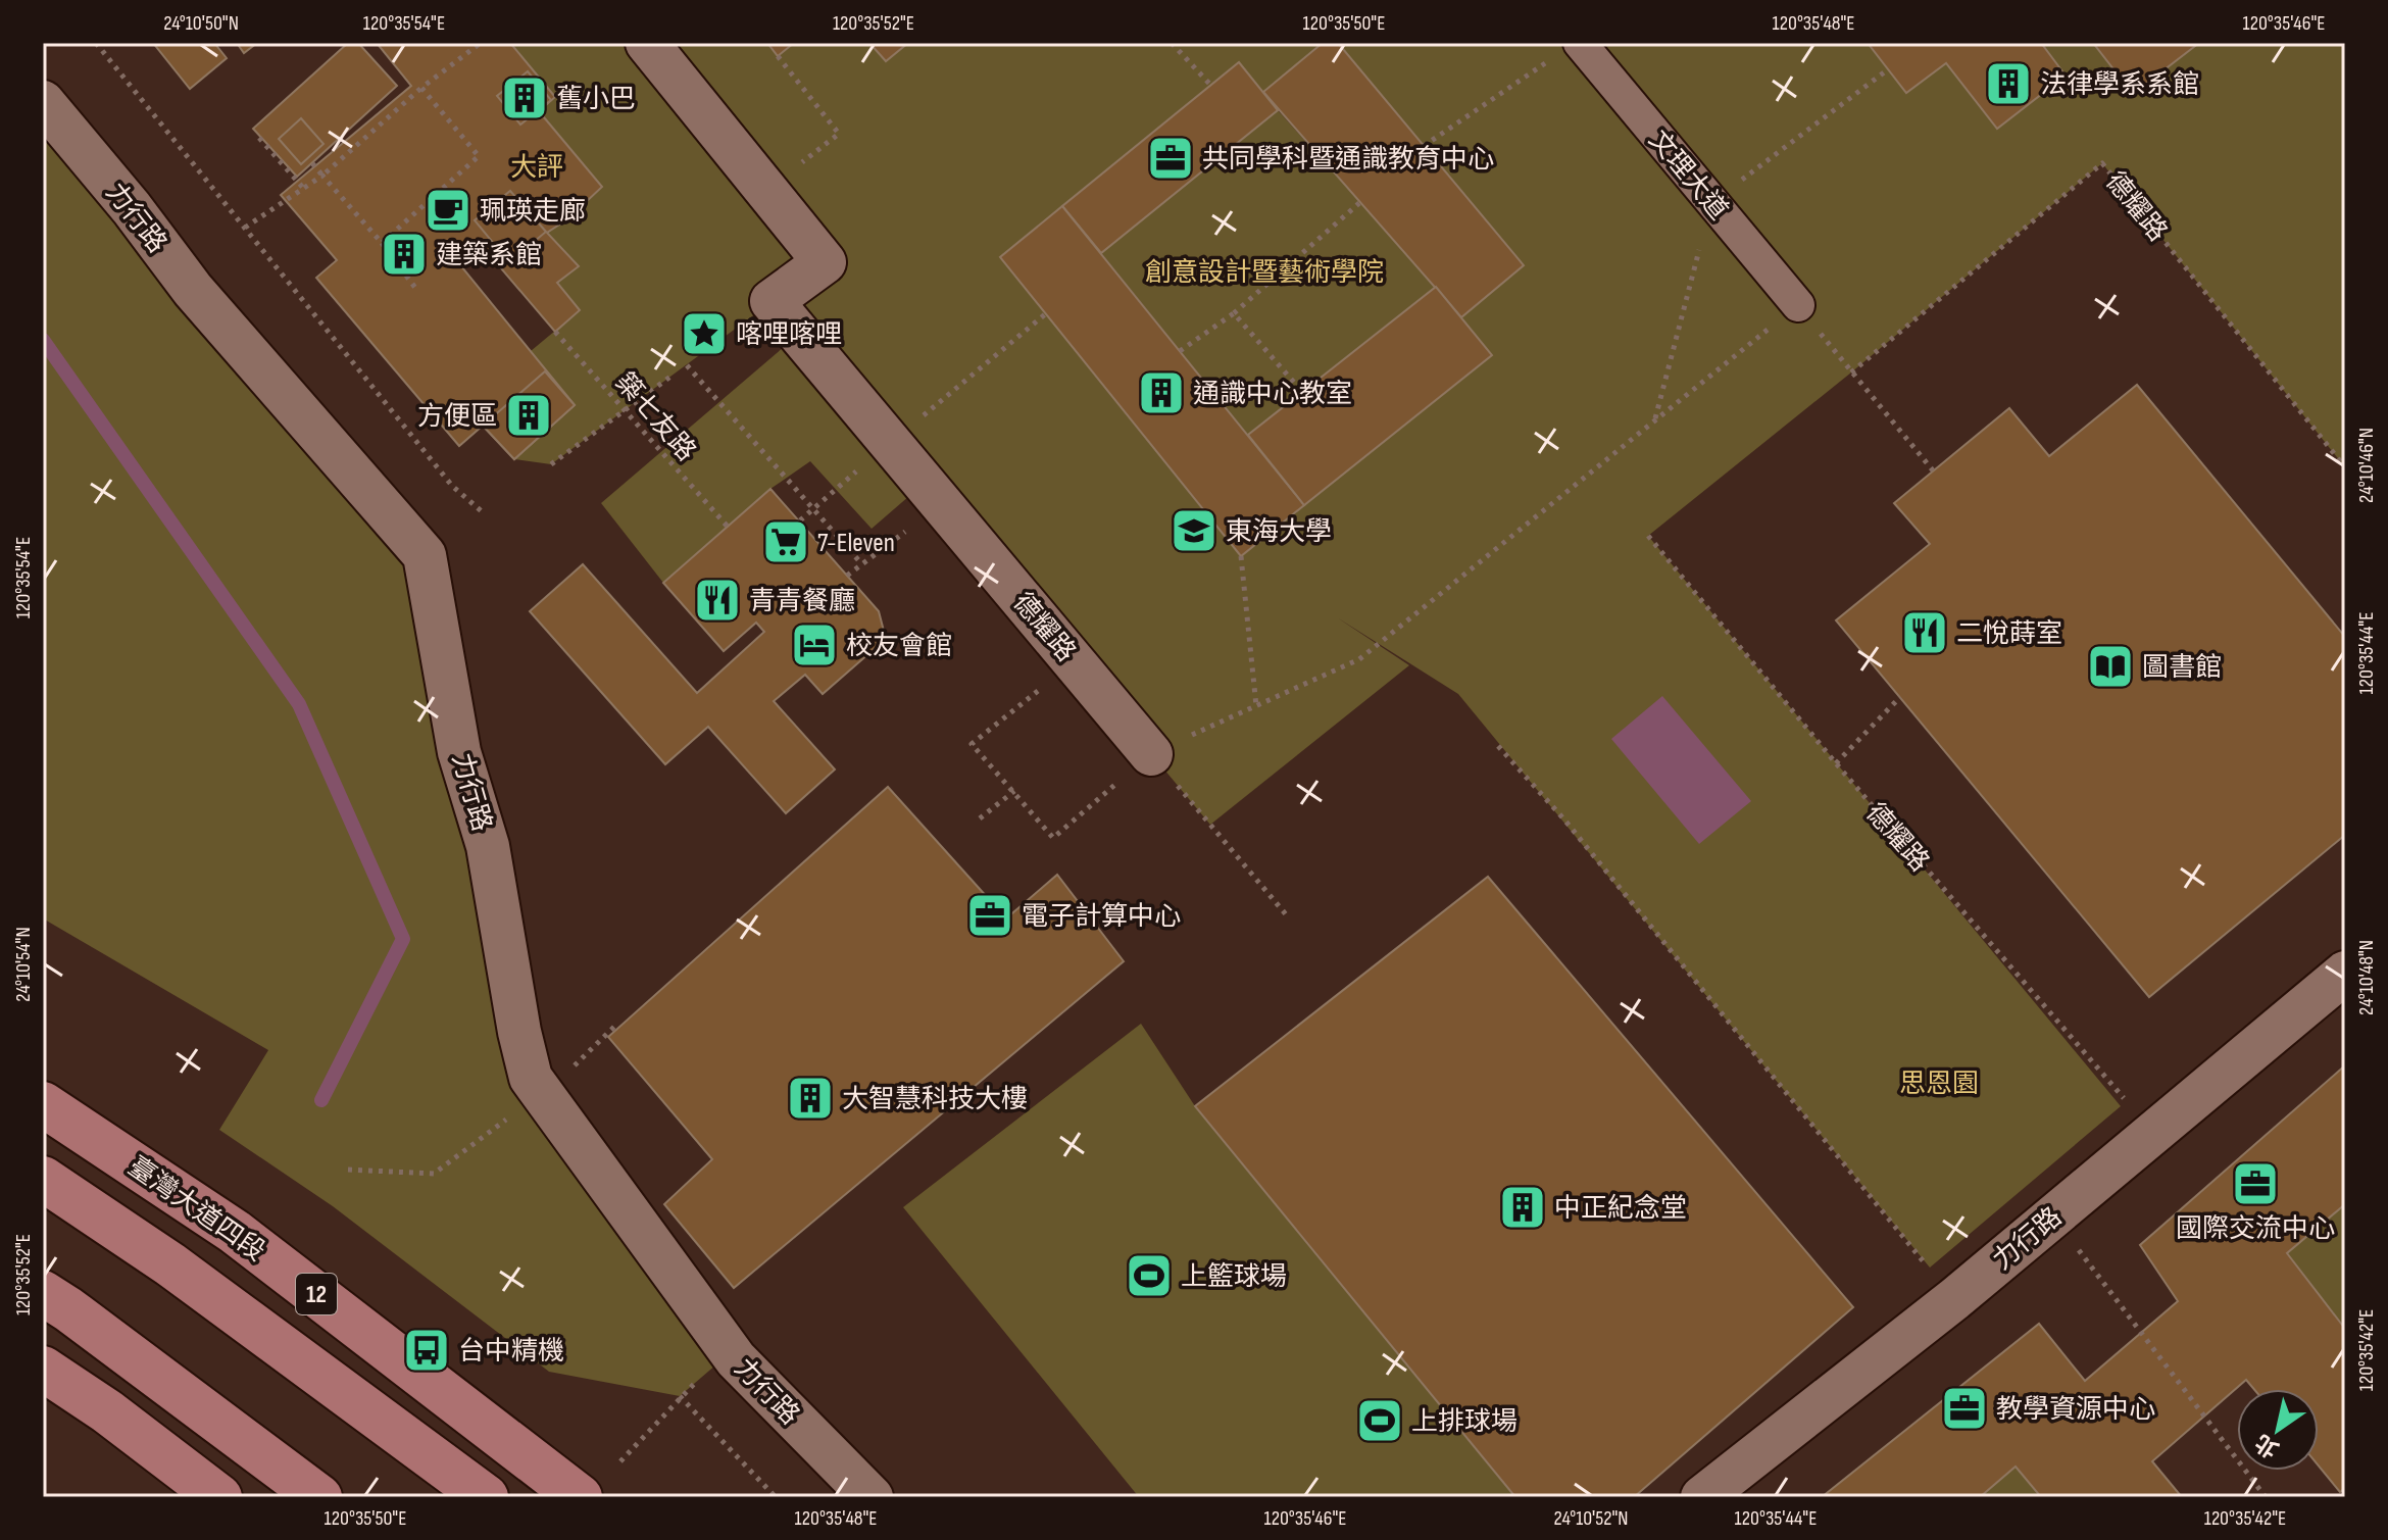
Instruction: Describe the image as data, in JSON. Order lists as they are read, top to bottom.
{
  "streets": {
    "main road": ["臺灣大道四段", "12"],
    "street": ["文理大道", "德耀路", "力行路"],
    "path": ["築七友路"]
  },
  "crossings": [
    ["德耀路", "力行路"]
  ],
  "parks": ["大評", "創意設計暨藝術學院", "思恩園"],
  "places": {
    "building": [
      "法律學系系館",
      "舊小巴",
      "建築系館",
      "通識中心教室",
      "方便區",
      "大智慧科技大樓",
      "中正紀念堂"
    ],
    "office": [
      "共同學科暨通識教育中心",
      "電子計算中心",
      "國際交流中心",
      "教學資源中心"
    ],
    "cafe": ["珮瑛走廊"],
    "place": ["喀哩喀哩"],
    "school or university": ["東海大學"],
    "supermarket": ["7-Eleven"],
    "restaurant": ["青青餐廳", "二悅蒔室"],
    "hotel": ["校友會館"],
    "library": ["圖書館"],
    "sports": ["上籃球場", "上排球場"],
    "bus stop": ["台中精機"]
  },
  "north": "bottom left",
  "coordinates": [
    "24°10'50\"N",
    "120°35'54\"E",
    "120°35'52\"E",
    "120°35'50\"E",
    "120°35'48\"E",
    "120°35'46\"E",
    "24°10'46\"N",
    "120°35'44\"E",
    "24°10'54\"N",
    "24°10'48\"N",
    "120°35'42\"E",
    "24°10'52\"N"
  ]
}
